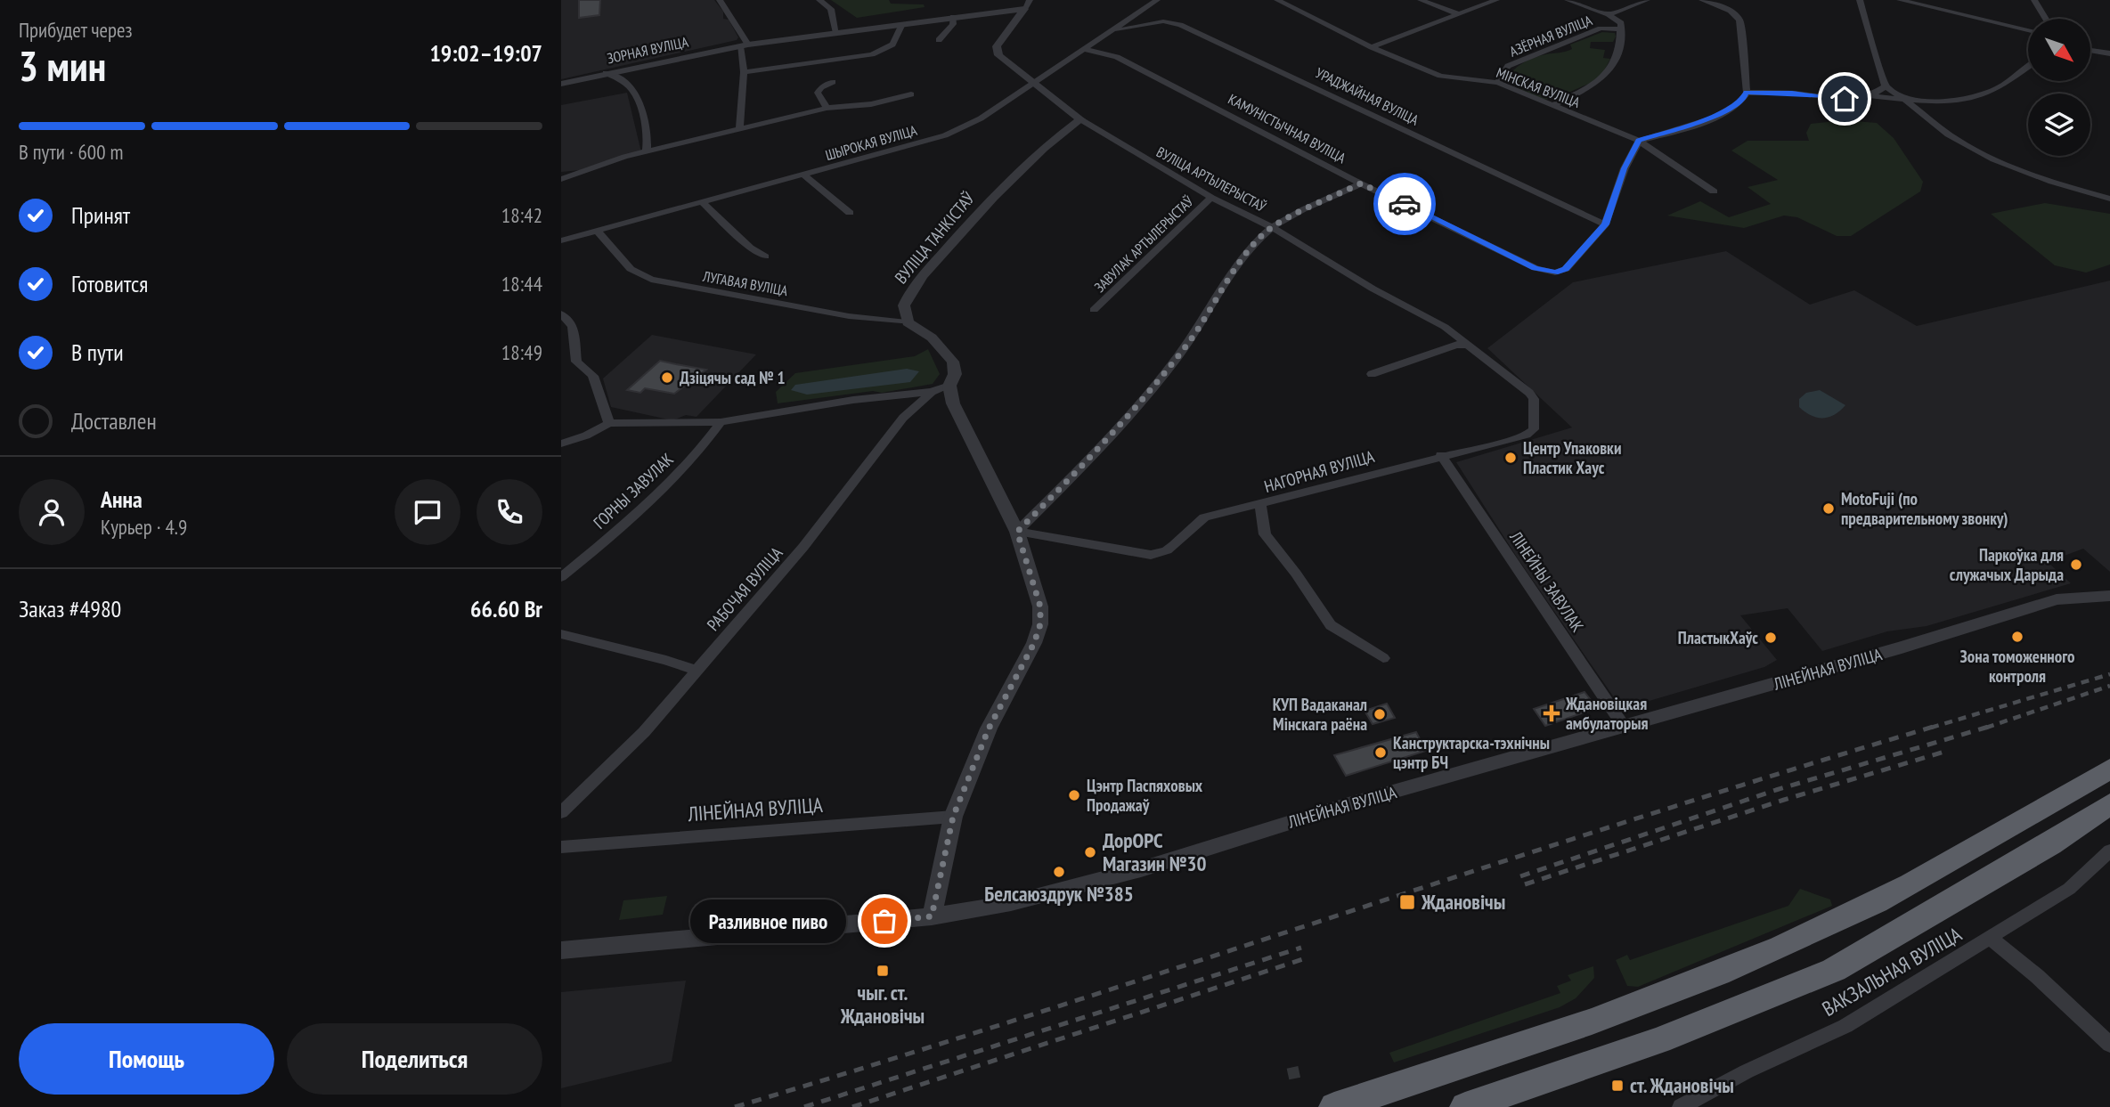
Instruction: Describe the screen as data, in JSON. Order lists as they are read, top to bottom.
{
  "streets": {
    "street": [
      "АЗЁРНАЯ ВУЛІЦА",
      "ЗОРНАЯ ВУЛІЦА",
      "МІНСКАЯ ВУЛІЦА",
      "УРАДЖАЙНАЯ ВУЛІЦА",
      "КАМУНІСТЫЧНАЯ ВУЛІЦА",
      "ШЫРОКАЯ ВУЛІЦА",
      "ВУЛІЦА АРТЫЛЕРЫСТАЎ",
      "ВУЛІЦА ТАНКІСТАЎ",
      "ЗАВУЛАК АРТЫЛЕРЫСТАЎ",
      "ЛУГАВАЯ ВУЛІЦА",
      "НАГОРНАЯ ВУЛІЦА",
      "ГОРНЫ ЗАВУЛАК",
      "ЛІНЕЙНЫ ЗАВУЛАК",
      "РАБОЧАЯ ВУЛІЦА",
      "ЛІНЕЙНАЯ ВУЛІЦА",
      "ВАКЗАЛЬНАЯ ВУЛІЦА"
    ]
  },
  "crossings": [
    ["АЗЁРНАЯ ВУЛІЦА", "МІНСКАЯ ВУЛІЦА"],
    ["ЗОРНАЯ ВУЛІЦА", "ВУЛІЦА АРТЫЛЕРЫСТАЎ"],
    ["УРАДЖАЙНАЯ ВУЛІЦА", "КАМУНІСТЫЧНАЯ ВУЛІЦА"],
    ["УРАДЖАЙНАЯ ВУЛІЦА", "ШЫРОКАЯ ВУЛІЦА"],
    ["КАМУНІСТЫЧНАЯ ВУЛІЦА", "ШЫРОКАЯ ВУЛІЦА"],
    ["ШЫРОКАЯ ВУЛІЦА", "ВУЛІЦА АРТЫЛЕРЫСТАЎ"],
    ["ШЫРОКАЯ ВУЛІЦА", "ЛУГАВАЯ ВУЛІЦА"],
    ["ВУЛІЦА АРТЫЛЕРЫСТАЎ", "ВУЛІЦА ТАНКІСТАЎ"],
    ["ВУЛІЦА АРТЫЛЕРЫСТАЎ", "ЗАВУЛАК АРТЫЛЕРЫСТАЎ"],
    ["ВУЛІЦА АРТЫЛЕРЫСТАЎ", "НАГОРНАЯ ВУЛІЦА"],
    ["ВУЛІЦА ТАНКІСТАЎ", "ЛУГАВАЯ ВУЛІЦА"],
    ["НАГОРНАЯ ВУЛІЦА", "ЛІНЕЙНЫ ЗАВУЛАК"],
    ["ЛІНЕЙНЫ ЗАВУЛАК", "ЛІНЕЙНАЯ ВУЛІЦА"]
  ],
  "places": {
    "other": [
      "Дзіцячы сад № 1",
      "Центр Упаковки Пластик Хаус",
      "MotoFuji (по предварительному звонку)",
      "Паркоўка для служачых Дарыда",
      "Зона томоженного контроля",
      "ПластыкХаўс",
      "КУП Вадаканал Мінскага раёна",
      "Канструктарска-тэхнічны цэнтр БЧ",
      "Цэнтр Паспяховых Продажаў",
      "ДорОРС Магазин №30",
      "Белсаюздрук №385",
      "Разливное пиво"
    ],
    "health": ["Ждановіцкая амбулаторыя"],
    "transit": ["Ждановічы", "чыг. ст. Ждановічы", "ст. Ждановічы"]
  },
  "north": "bottom right",
  "page": {
    "heading": ["3 мин", "Прибудет через", "19:02–19:07"],
    "panel": [
      "Анна",
      "Курьер · 4.9",
      "Заказ #4980",
      "66.60 Br"
    ],
    "bar": "В пути · 600 m",
    "list": [
      ["Принят", "18:42"],
      ["Готовится", "18:44"],
      ["В пути", "18:49"],
      "Доставлен"
    ],
    "bubble": "Разливное пиво",
    "buttons": ["Помощь", "Поделиться"]
  }
}
